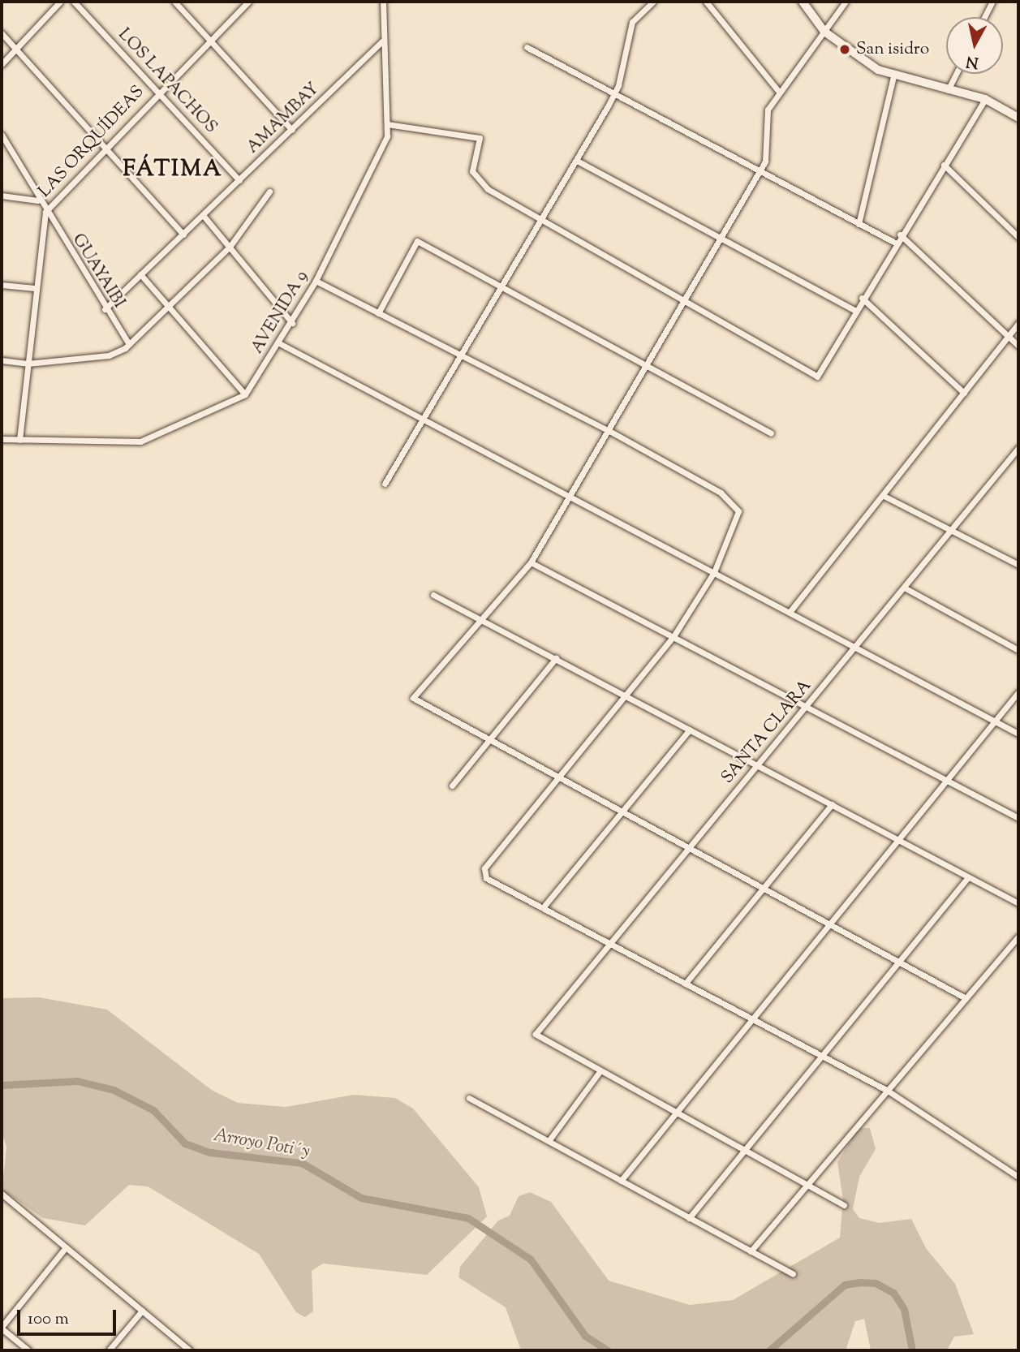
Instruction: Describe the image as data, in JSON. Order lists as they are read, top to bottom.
{
  "streets": {
    "street": [
      "LOS LAPACHOS",
      "AMAMBAY",
      "LAS ORQUÍDEAS",
      "GUAYAIBI",
      "AVENIDA 9",
      "SANTA CLARA"
    ]
  },
  "crossings": [
    ["LOS LAPACHOS", "AMAMBAY"],
    ["LOS LAPACHOS", "LAS ORQUÍDEAS"],
    ["AMAMBAY", "GUAYAIBI"],
    ["AMAMBAY", "AVENIDA 9"],
    ["LAS ORQUÍDEAS", "GUAYAIBI"]
  ],
  "districts": ["FÁTIMA"],
  "water": ["Arroyo Poti´y"],
  "places": ["San isidro"],
  "scale_bar": "100 m",
  "north": "bottom"
}
